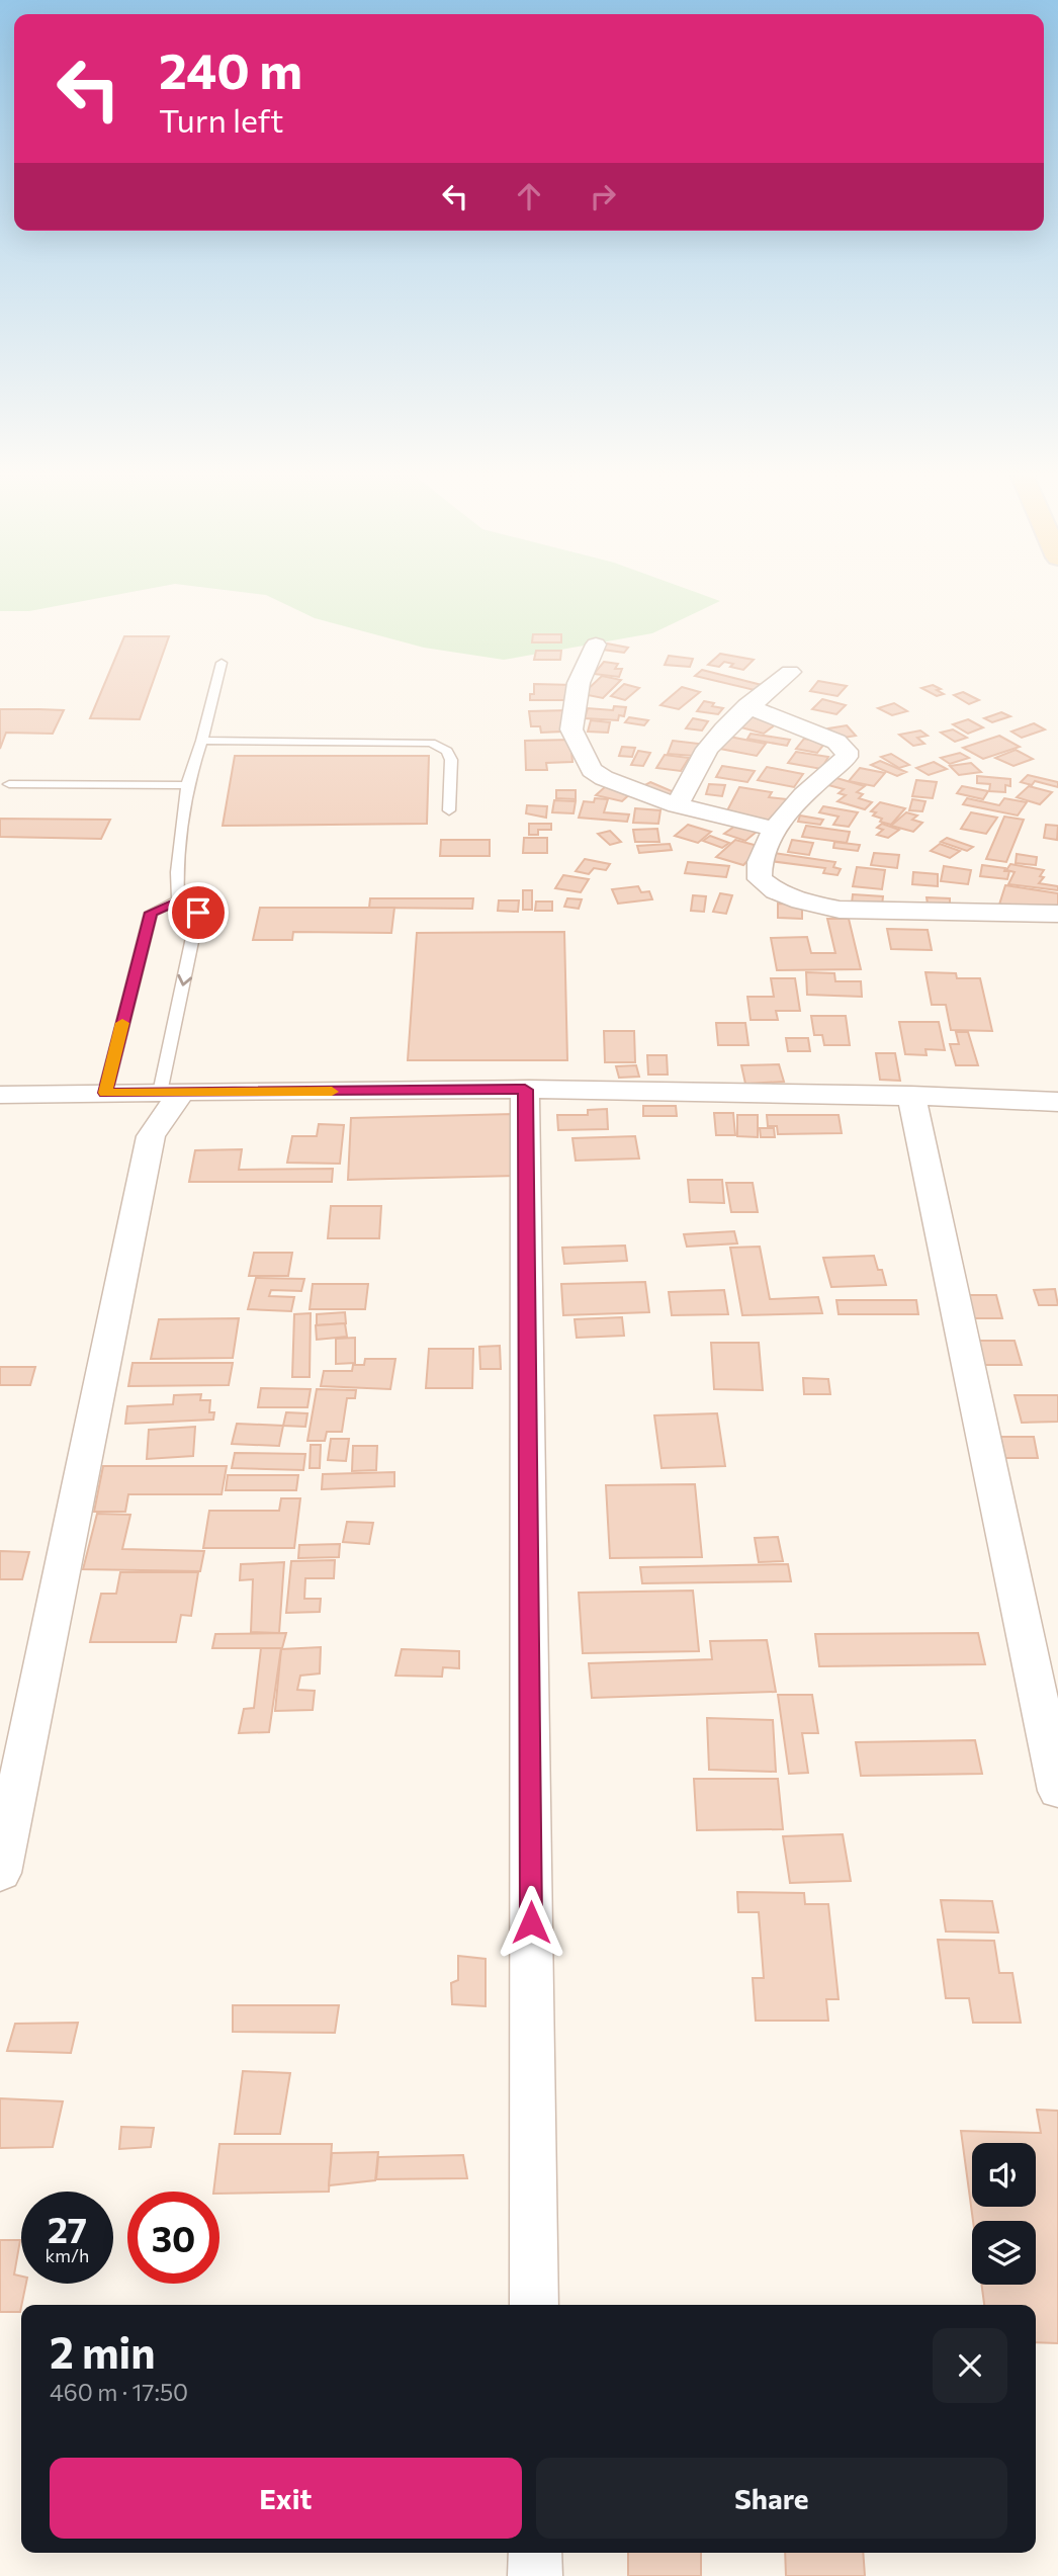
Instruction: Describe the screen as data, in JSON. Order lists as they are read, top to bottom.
{
  "page": {
    "turn": ["240 m", "Turn left"],
    "speed": "27 km/h",
    "limit": "30",
    "heading": ["2 min", "460 m · 17:50"],
    "buttons": ["Exit", "Share"]
  }
}
